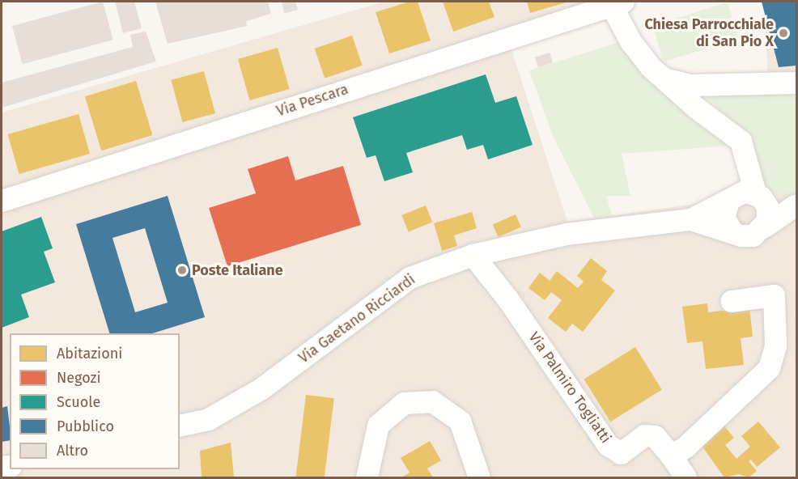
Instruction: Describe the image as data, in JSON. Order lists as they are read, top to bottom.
{
  "streets": {
    "street": ["Via Pescara", "Via Gaetano Ricciardi", "Via Palmiro Togliatti"]
  },
  "crossings": [
    ["Via Gaetano Ricciardi", "Via Palmiro Togliatti"]
  ],
  "places": ["Chiesa Parrocchiale di San Pio X", "Poste Italiane"],
  "legend": [
    "Abitazioni",
    "Negozi",
    "Scuole",
    "Pubblico",
    "Altro"
  ]
}
